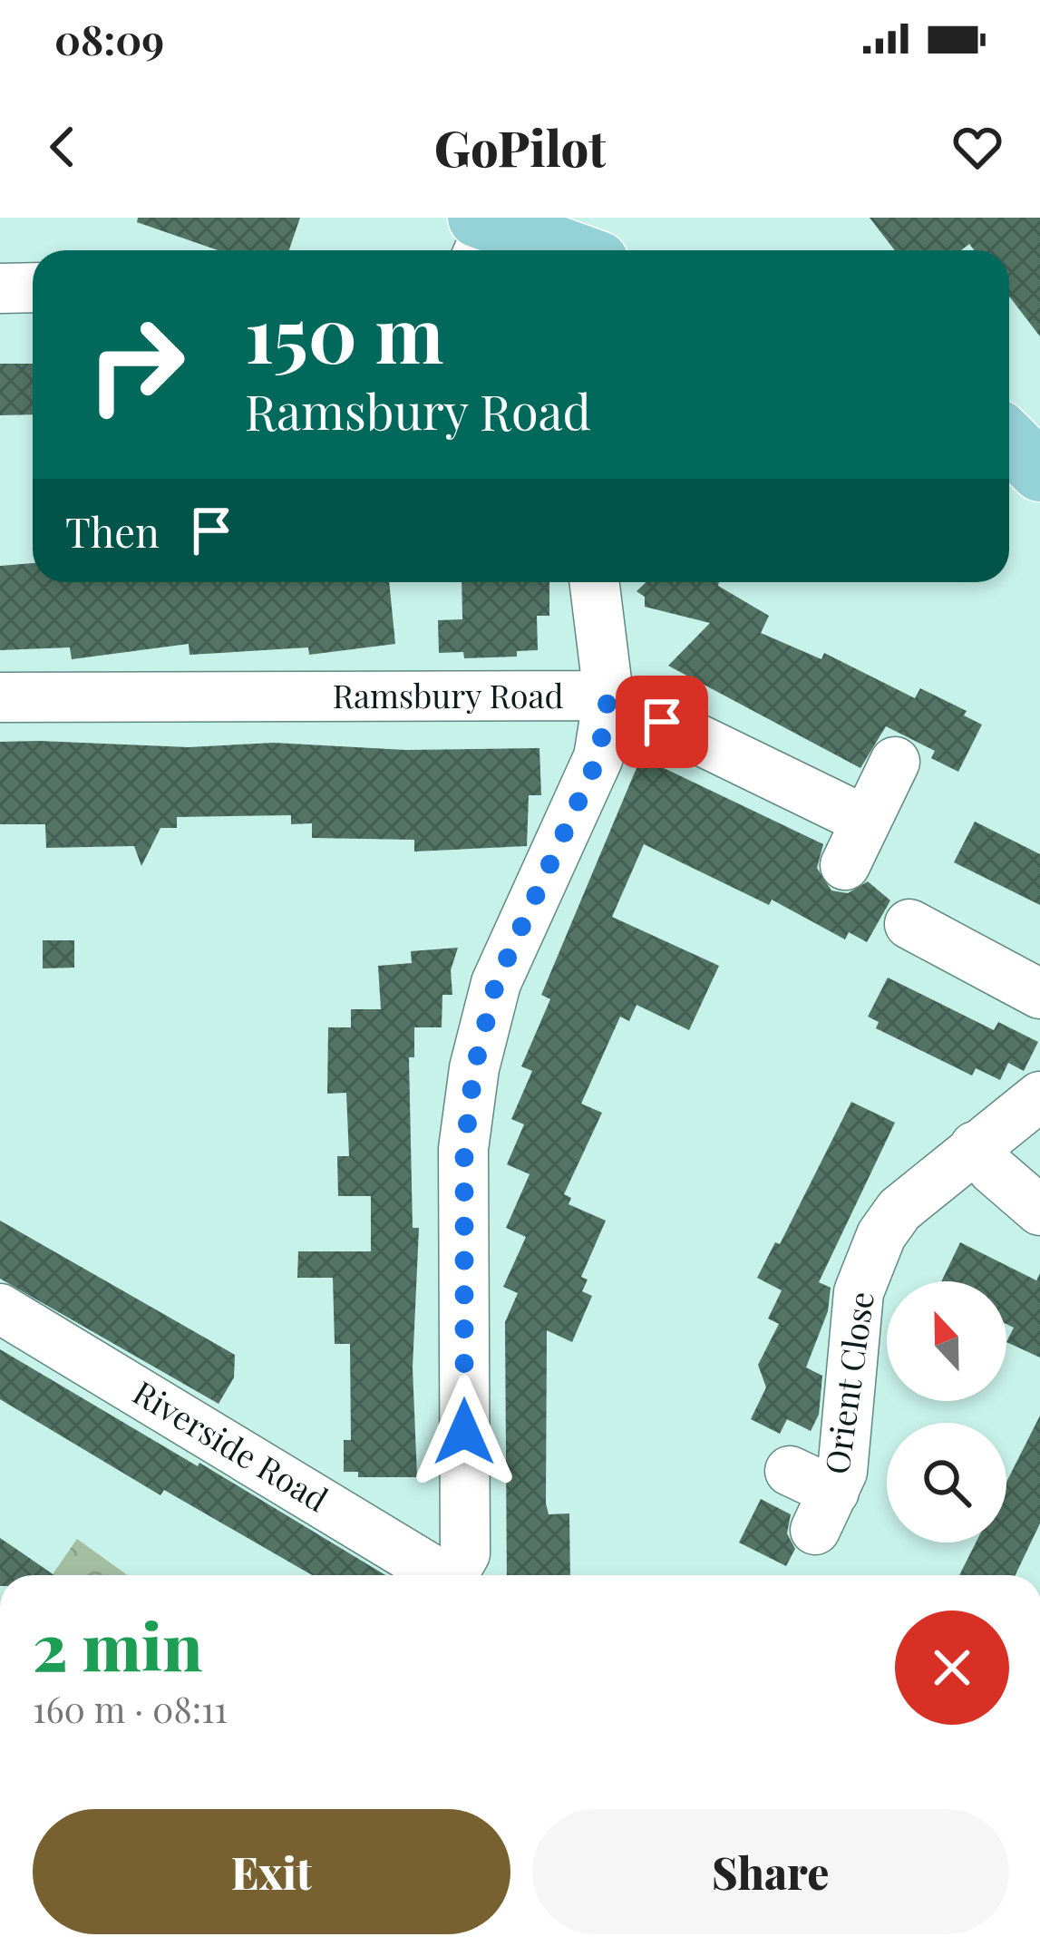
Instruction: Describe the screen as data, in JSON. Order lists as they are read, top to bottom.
{
  "streets": {
    "street": ["Ramsbury Road", "Orient Close", "Riverside Road"]
  },
  "north": "top",
  "page": {
    "status": "08:09",
    "header": "GoPilot",
    "turn": ["150 m", "Ramsbury Road"],
    "then": "Then",
    "heading": ["2 min", "160 m · 08:11"],
    "buttons": ["Exit", "Share"]
  }
}
